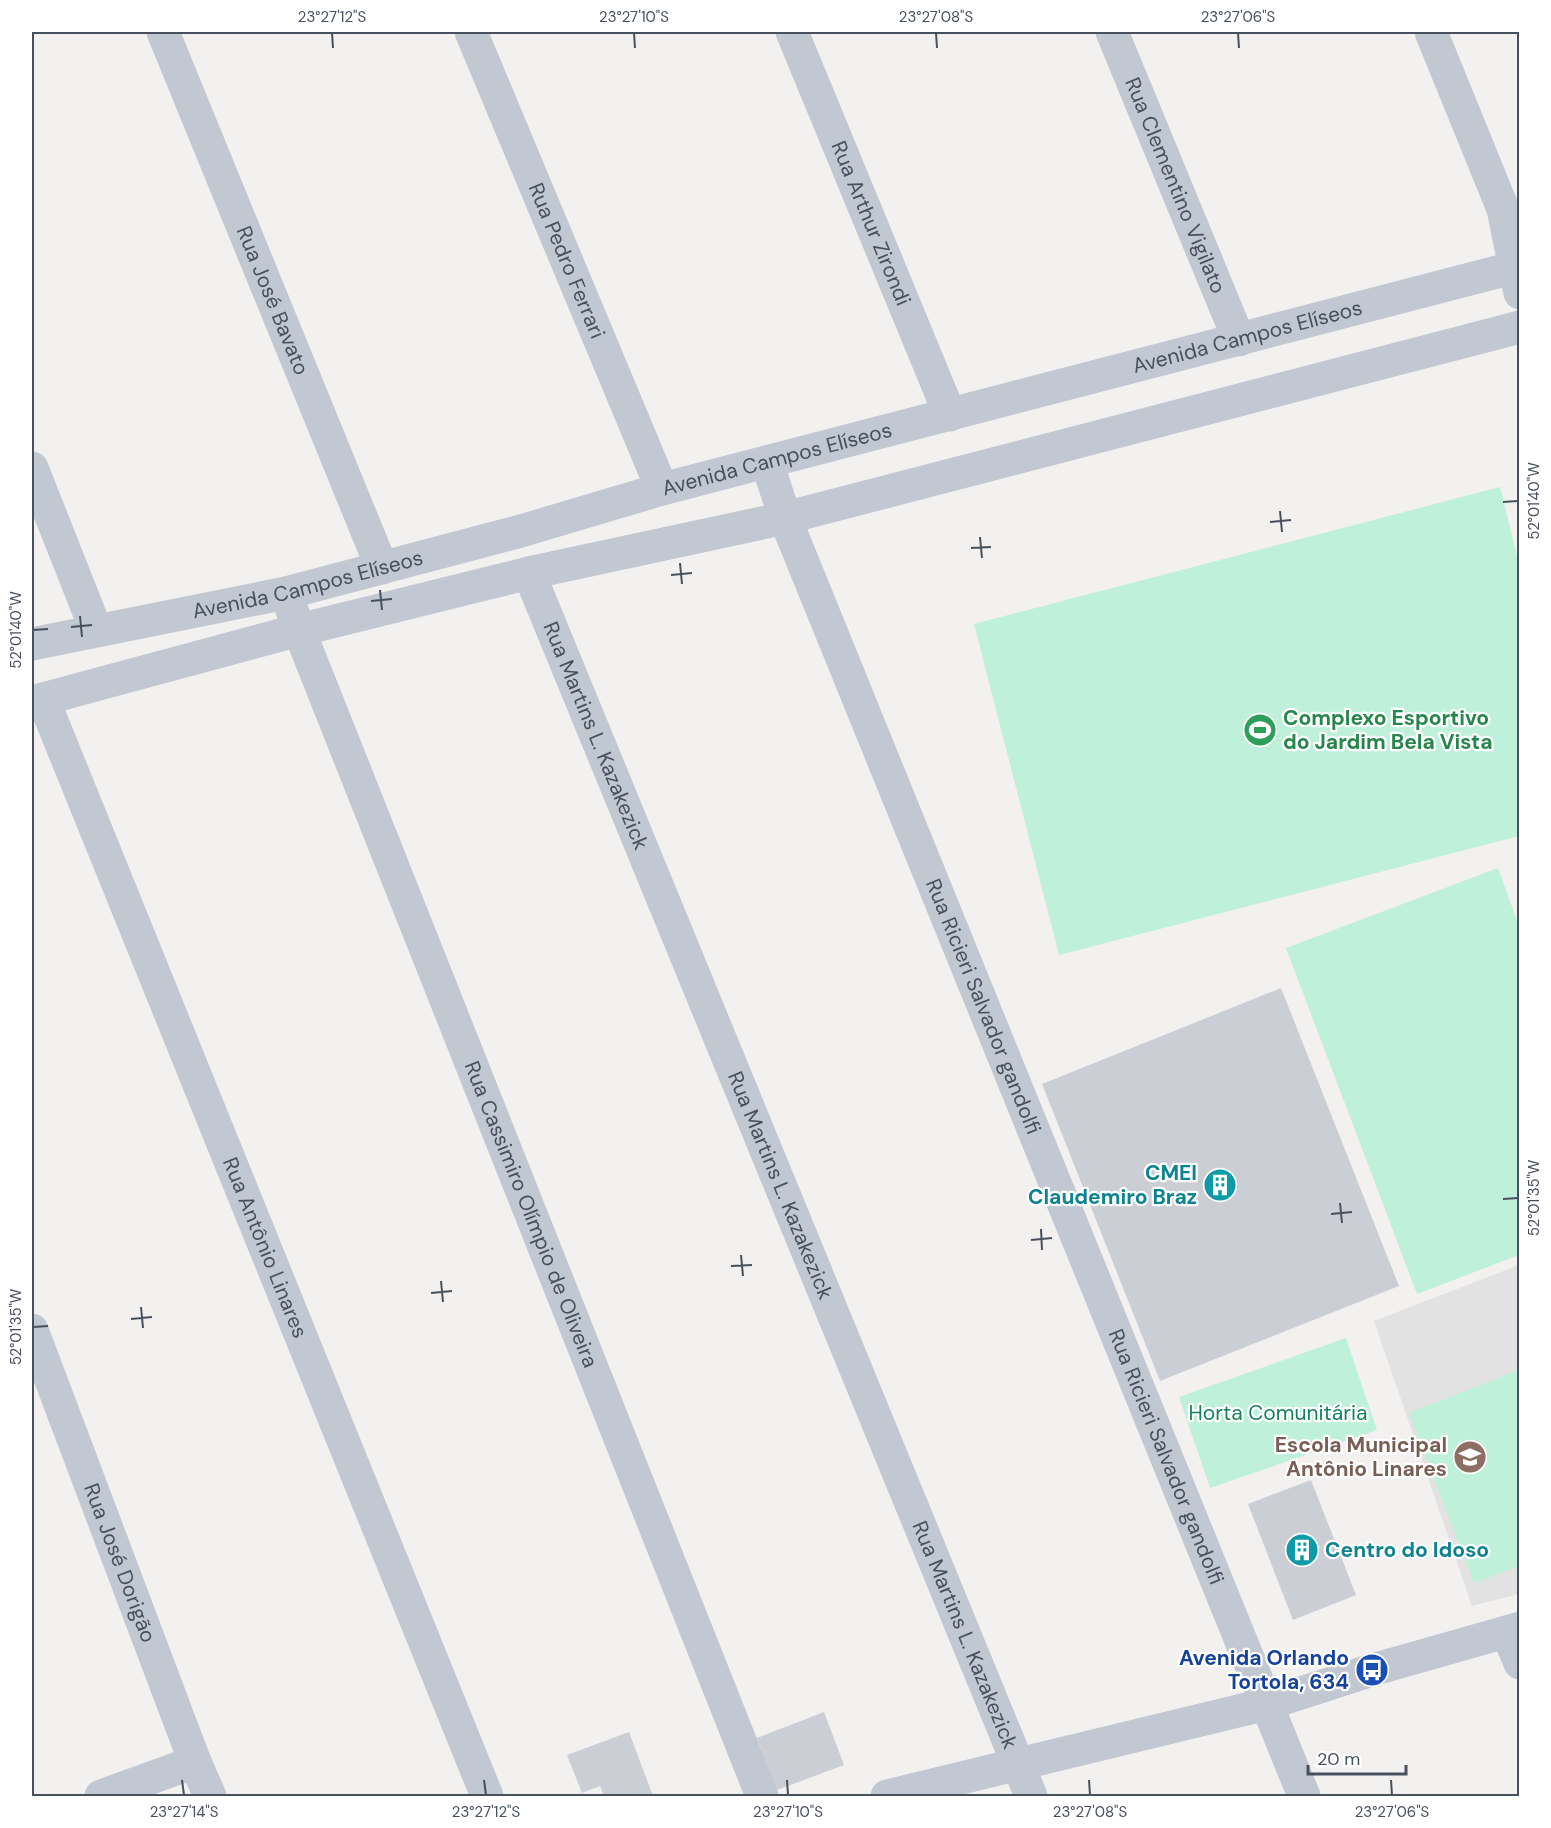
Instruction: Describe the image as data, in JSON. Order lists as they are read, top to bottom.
{
  "streets": {
    "street": [
      "Rua Clementino Vigilato",
      "Rua Arthur Zirondi",
      "Rua Pedro Ferrari",
      "Rua José Bavato",
      "Avenida Campos Elíseos",
      "Rua Martins L. Kazakezick",
      "Rua Ricieri Salvador gandolfi",
      "Rua Cassimiro Olímpio de Oliveira",
      "Rua Antônio Linares",
      "Rua José Dorigão"
    ]
  },
  "crossings": [
    ["Rua Clementino Vigilato", "Avenida Campos Elíseos"],
    ["Rua Arthur Zirondi", "Avenida Campos Elíseos"],
    ["Rua Pedro Ferrari", "Avenida Campos Elíseos"],
    ["Rua José Bavato", "Avenida Campos Elíseos"],
    ["Avenida Campos Elíseos", "Rua Martins L. Kazakezick"],
    ["Avenida Campos Elíseos", "Rua Ricieri Salvador gandolfi"],
    ["Avenida Campos Elíseos", "Rua Cassimiro Olímpio de Oliveira"],
    ["Avenida Campos Elíseos", "Rua Antônio Linares"]
  ],
  "parks": ["Horta Comunitária"],
  "places": {
    "sports": ["Complexo Esportivo do Jardim Bela Vista"],
    "building": ["CMEI Claudemiro Braz", "Centro do Idoso"],
    "school or university": ["Escola Municipal Antônio Linares"],
    "bus stop": ["Avenida Orlando Tortola, 634"]
  },
  "scale_bar": "20 m",
  "coordinates": [
    "23°27'12\"S",
    "23°27'10\"S",
    "23°27'08\"S",
    "23°27'06\"S",
    "52°01'40\"W",
    "52°01'35\"W",
    "23°27'14\"S"
  ]
}
